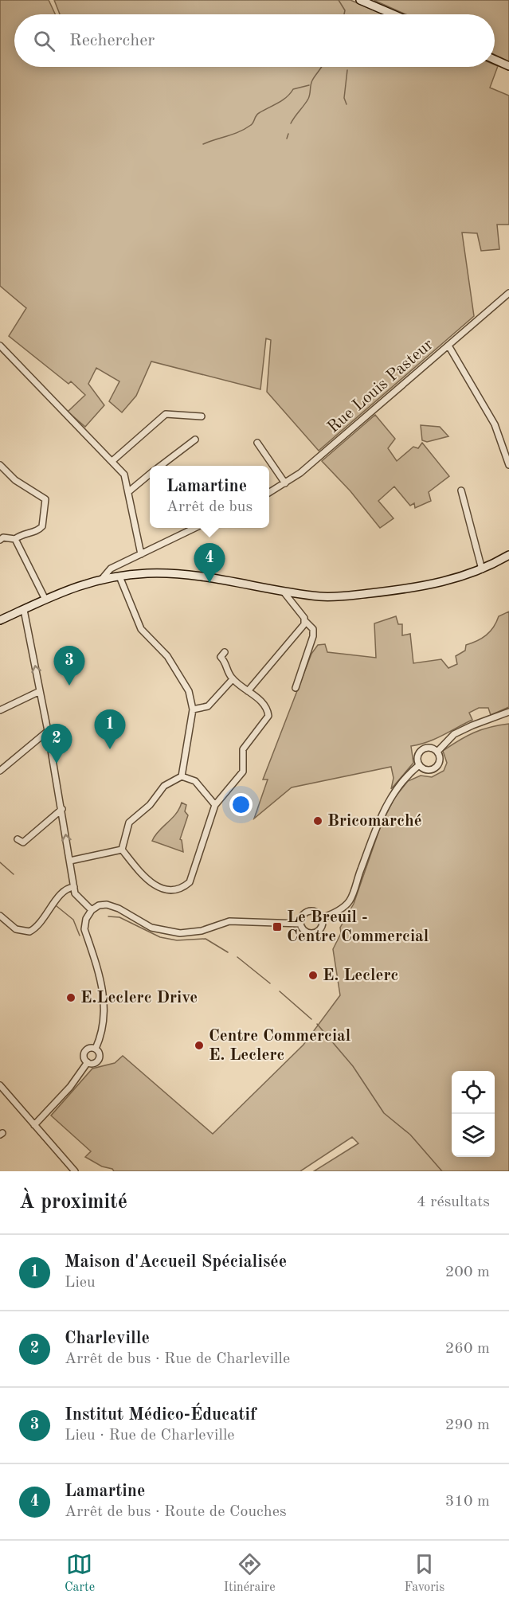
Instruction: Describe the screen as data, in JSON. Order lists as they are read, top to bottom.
{
  "streets": {
    "street": ["Rue Louis Pasteur"]
  },
  "places": {
    "other": [
      "Bricomarché",
      "E. Leclerc",
      "E.Leclerc Drive",
      "Centre Commercial E. Leclerc"
    ],
    "transit": ["Le Breuil - Centre Commercial"]
  },
  "page": {
    "search": "Rechercher",
    "popup": ["Lamartine", "Arrêt de bus"],
    "pins": [
      "4",
      "3",
      "1",
      "2"
    ],
    "heading": ["À proximité", "4 résultats"],
    "list": [
      {
        "mark": "1",
        "name": "Maison d'Accueil Spécialisée",
        "note": "Lieu",
        "value": "200 m"
      },
      {
        "mark": "2",
        "name": "Charleville",
        "note": "Arrêt de bus · Rue de Charleville",
        "value": "260 m"
      },
      {
        "mark": "3",
        "name": "Institut Médico-Éducatif",
        "note": "Lieu · Rue de Charleville",
        "value": "290 m"
      },
      {
        "mark": "4",
        "name": "Lamartine",
        "note": "Arrêt de bus · Route de Couches",
        "value": "310 m"
      }
    ],
    "nav": ["Carte", "Itinéraire", "Favoris"]
  }
}
